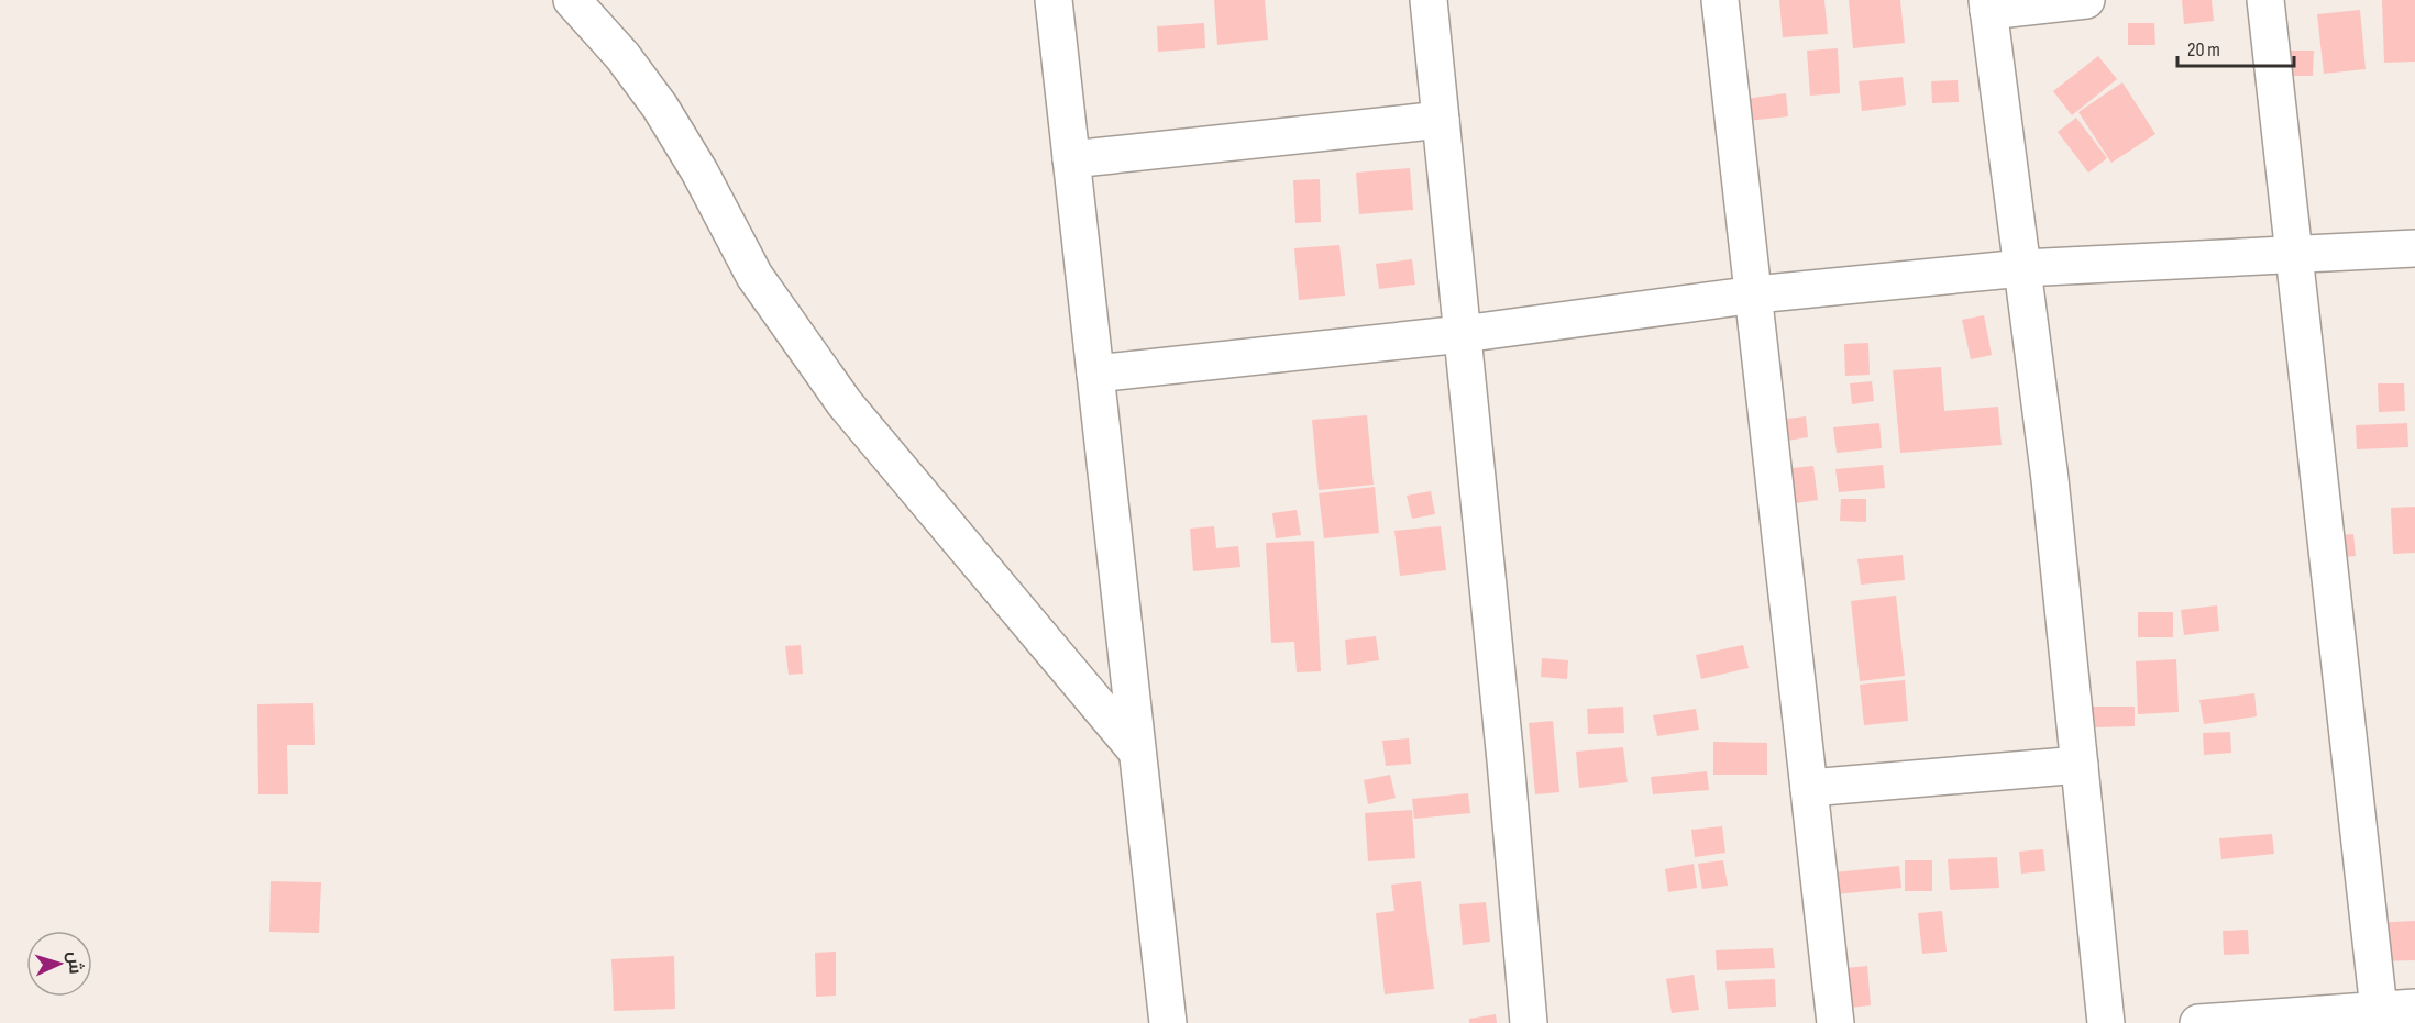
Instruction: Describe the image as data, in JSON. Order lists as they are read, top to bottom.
{
  "scale_bar": "20 m",
  "north": "right"
}
